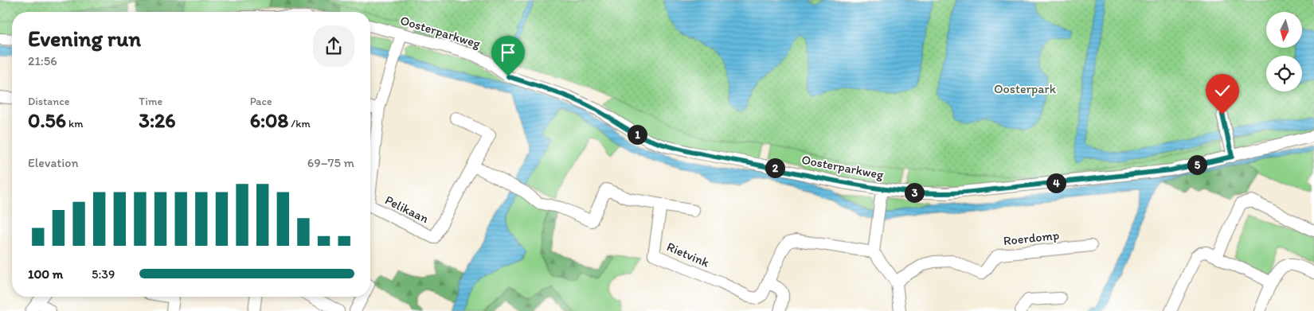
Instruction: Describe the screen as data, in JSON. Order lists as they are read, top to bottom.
{
  "streets": {
    "street": [
      "Oosterparkweg",
      "Pelikaan",
      "Roerdomp",
      "Rietvink"
    ]
  },
  "crossings": [
    ["Oosterparkweg", "Pelikaan"]
  ],
  "parks": ["Oosterpark"],
  "north": "bottom",
  "page": {
    "heading": ["Evening run", "21:56"],
    "stats": [
      ["Distance", "0.56 km"],
      ["Time", "3:26"],
      ["Pace", "6:08 /km"]
    ],
    "pins": [
      "1",
      "5",
      "2",
      "4",
      "3"
    ],
    "chart": ["Elevation", "69–75 m"],
    "list": [
      {
        "name": "100 m",
        "note": "5:39"
      }
    ]
  }
}
